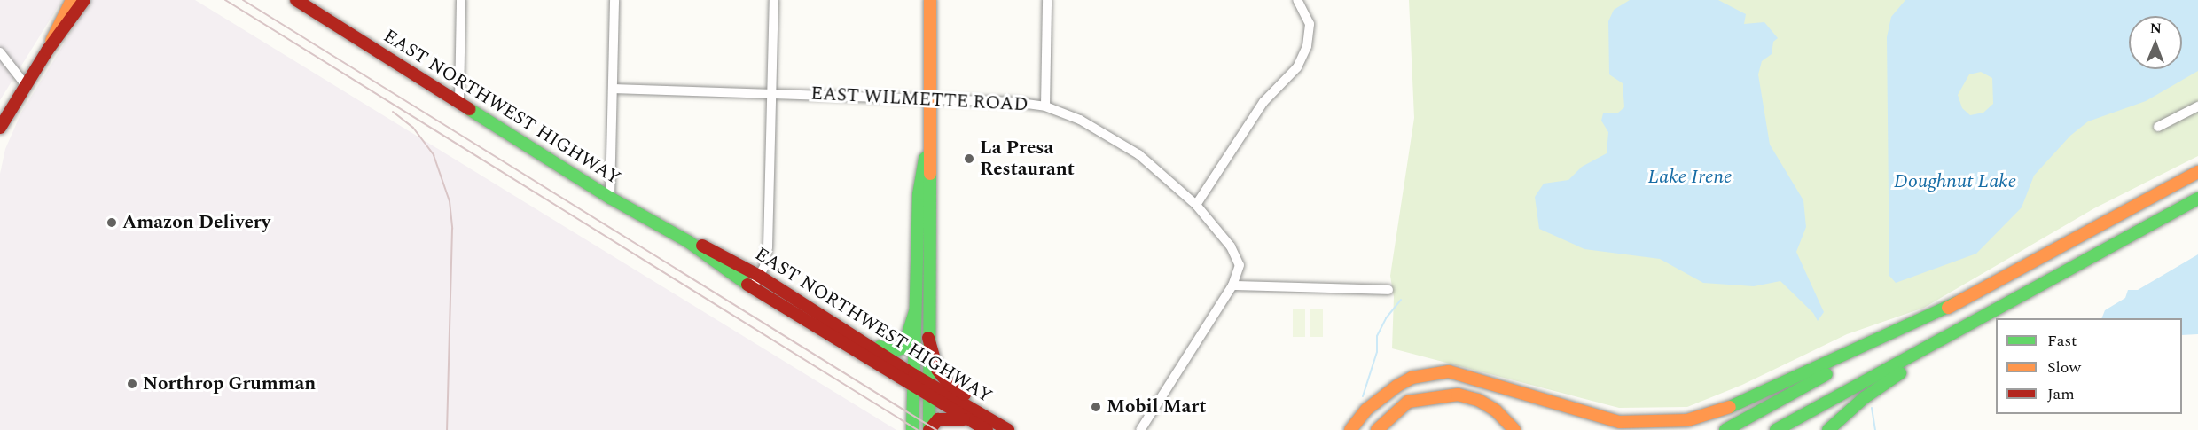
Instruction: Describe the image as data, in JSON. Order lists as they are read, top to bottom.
{
  "streets": {
    "main road": ["EAST NORTHWEST HIGHWAY"],
    "street": ["EAST WILMETTE ROAD"]
  },
  "water": ["Lake Irene", "Doughnut Lake"],
  "places": [
    "La Presa Restaurant",
    "Amazon Delivery",
    "Northrop Grumman",
    "Mobil Mart"
  ],
  "legend": ["Fast", "Slow", "Jam"],
  "north": "top"
}
